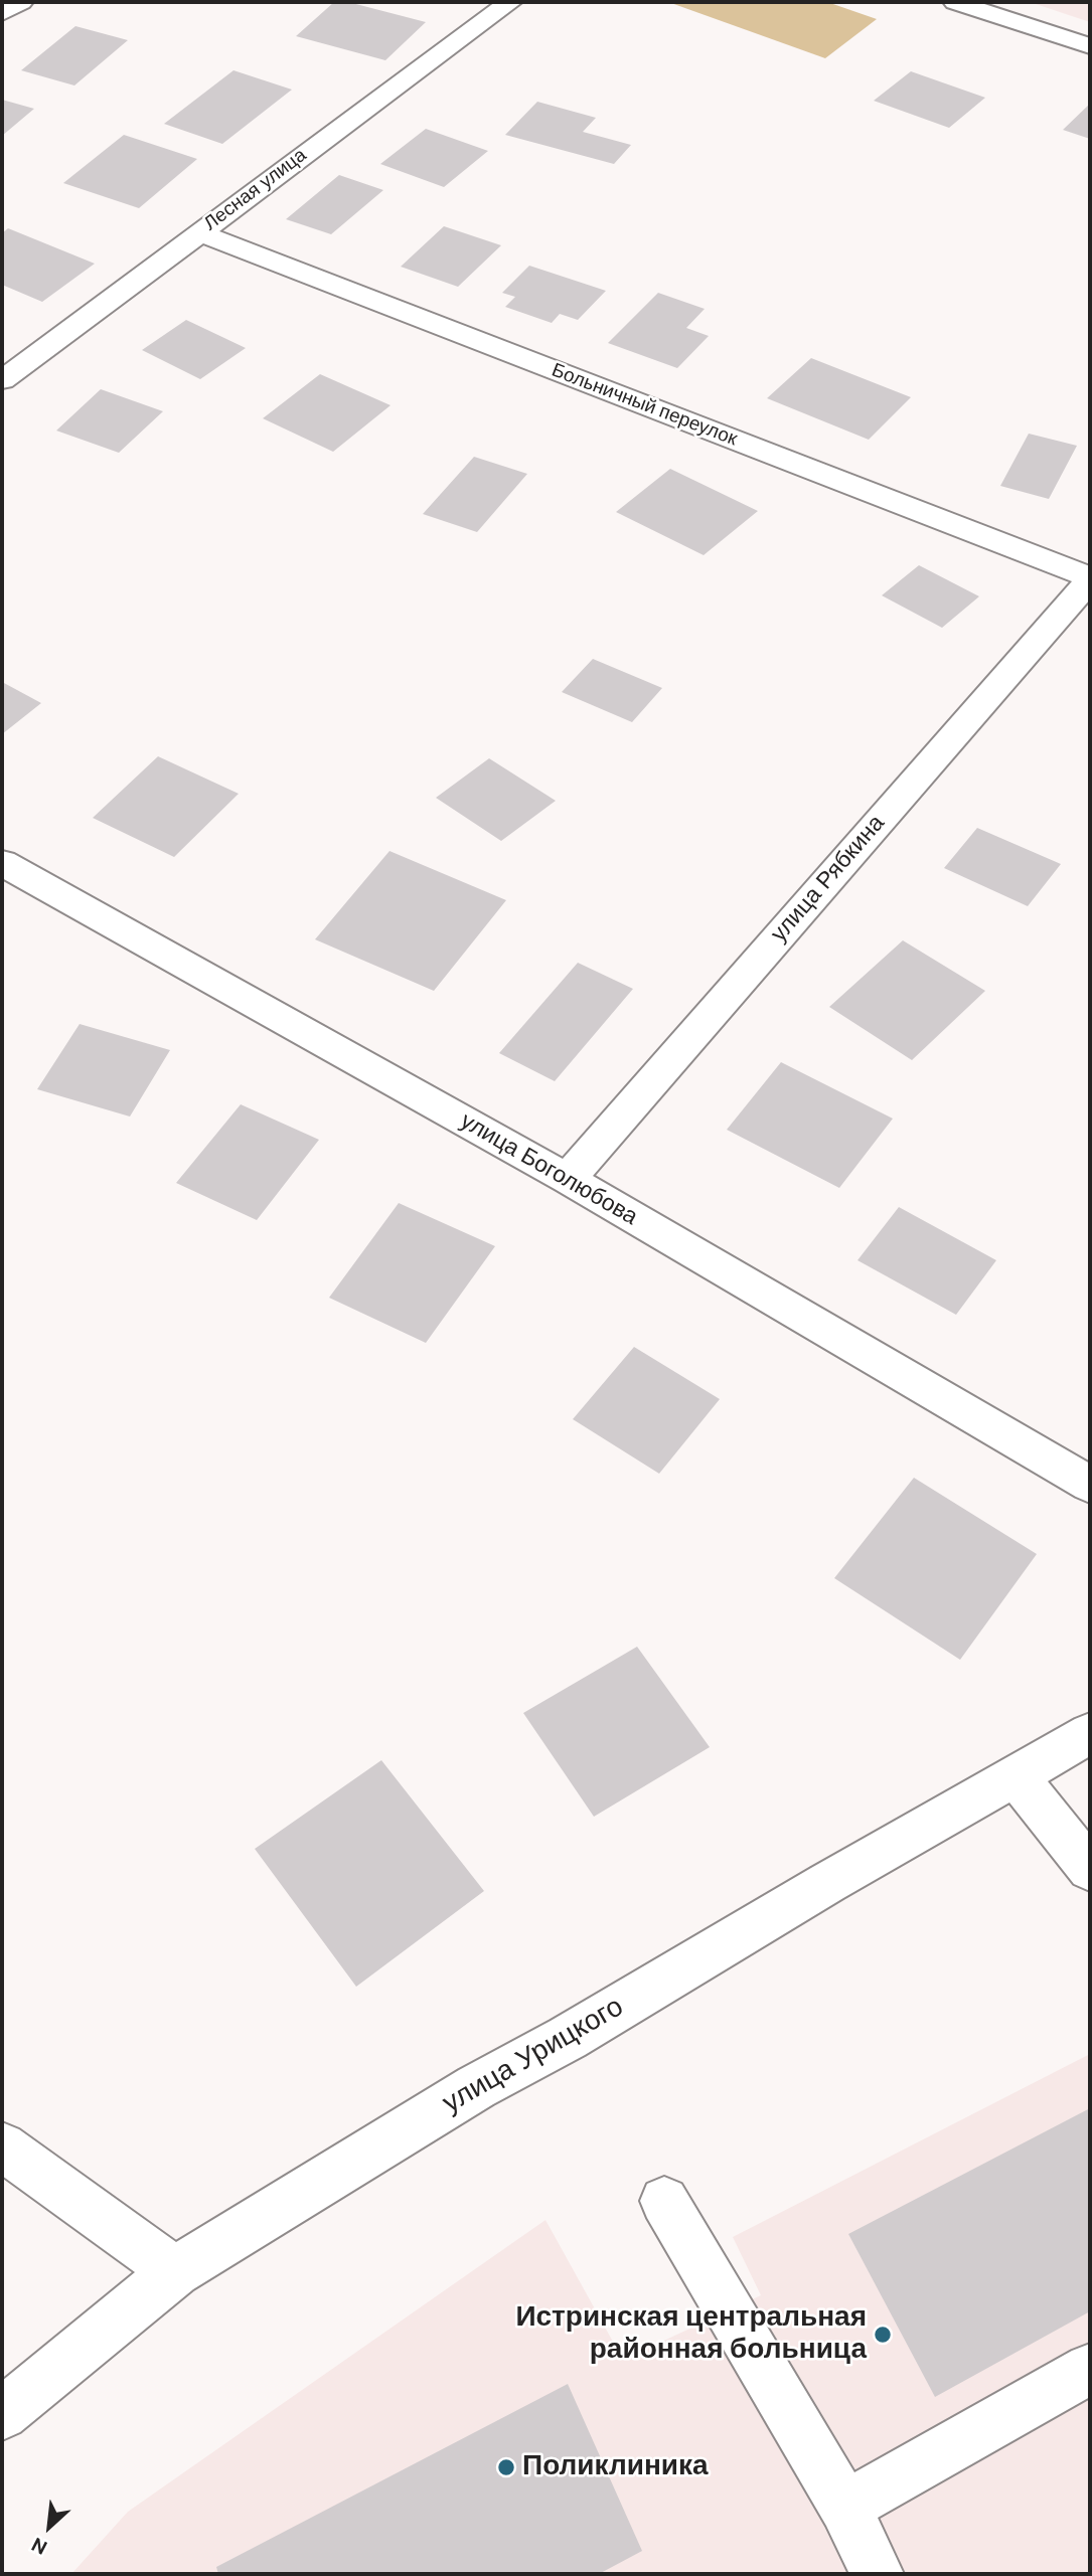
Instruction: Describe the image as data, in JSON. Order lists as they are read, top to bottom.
{
  "streets": {
    "street": [
      "Лесная улица",
      "Больничный переулок",
      "улица Рябкина",
      "улица Боголюбова",
      "улица Урицкого"
    ]
  },
  "crossings": [
    ["Лесная улица", "Больничный переулок"],
    ["Больничный переулок", "улица Рябкина"],
    ["улица Рябкина", "улица Боголюбова"]
  ],
  "places": ["Истринская центральная районная больница", "Поликлиника"],
  "north": "bottom left"
}
